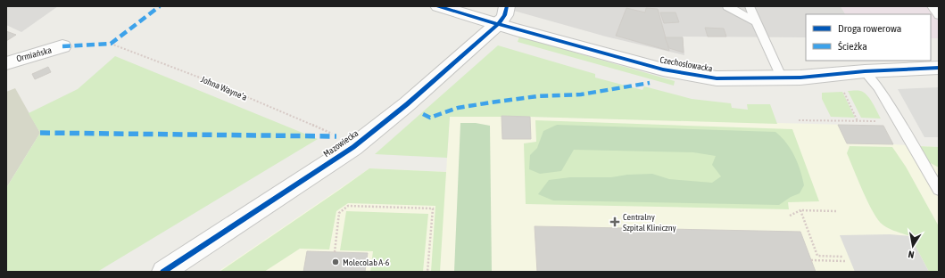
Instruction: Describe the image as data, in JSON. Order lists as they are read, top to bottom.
{
  "streets": {
    "street": ["Ormiańska", "Czechosłowacka", "Mazowiecka"],
    "path": ["Johna Wayne’a"]
  },
  "crossings": [
    ["Czechosłowacka", "Mazowiecka"]
  ],
  "places": {
    "health": ["Centralny Szpital Kliniczny"],
    "other": ["Molecolab A-6"]
  },
  "legend": ["Droga rowerowa", "Ścieżka"],
  "north": "bottom"
}
